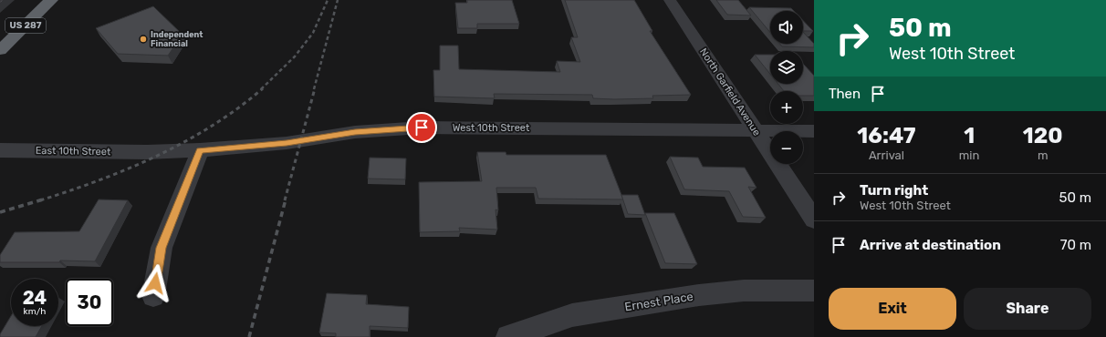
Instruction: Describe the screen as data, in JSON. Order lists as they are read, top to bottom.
{
  "streets": {
    "highway": ["US 287"],
    "street": [
      "North Garfield Avenue",
      "West 10th Street",
      "East 10th Street",
      "Ernest Place"
    ]
  },
  "crossings": [
    ["North Garfield Avenue", "West 10th Street"],
    ["West 10th Street", "East 10th Street"]
  ],
  "places": ["Independent Financial"],
  "page": {
    "turn": ["50 m", "West 10th Street"],
    "map_buttons": ["+", "−"],
    "then": "Then",
    "eta": [
      "16:47",
      "Arrival",
      "1",
      "min",
      "120",
      "m"
    ],
    "list": [
      {
        "name": "Turn right",
        "note": "West 10th Street",
        "value": "50 m"
      },
      {
        "name": "Arrive at destination",
        "value": "70 m"
      }
    ],
    "speed": "24 km/h",
    "limit": "30",
    "buttons": ["Exit", "Share"]
  }
}
